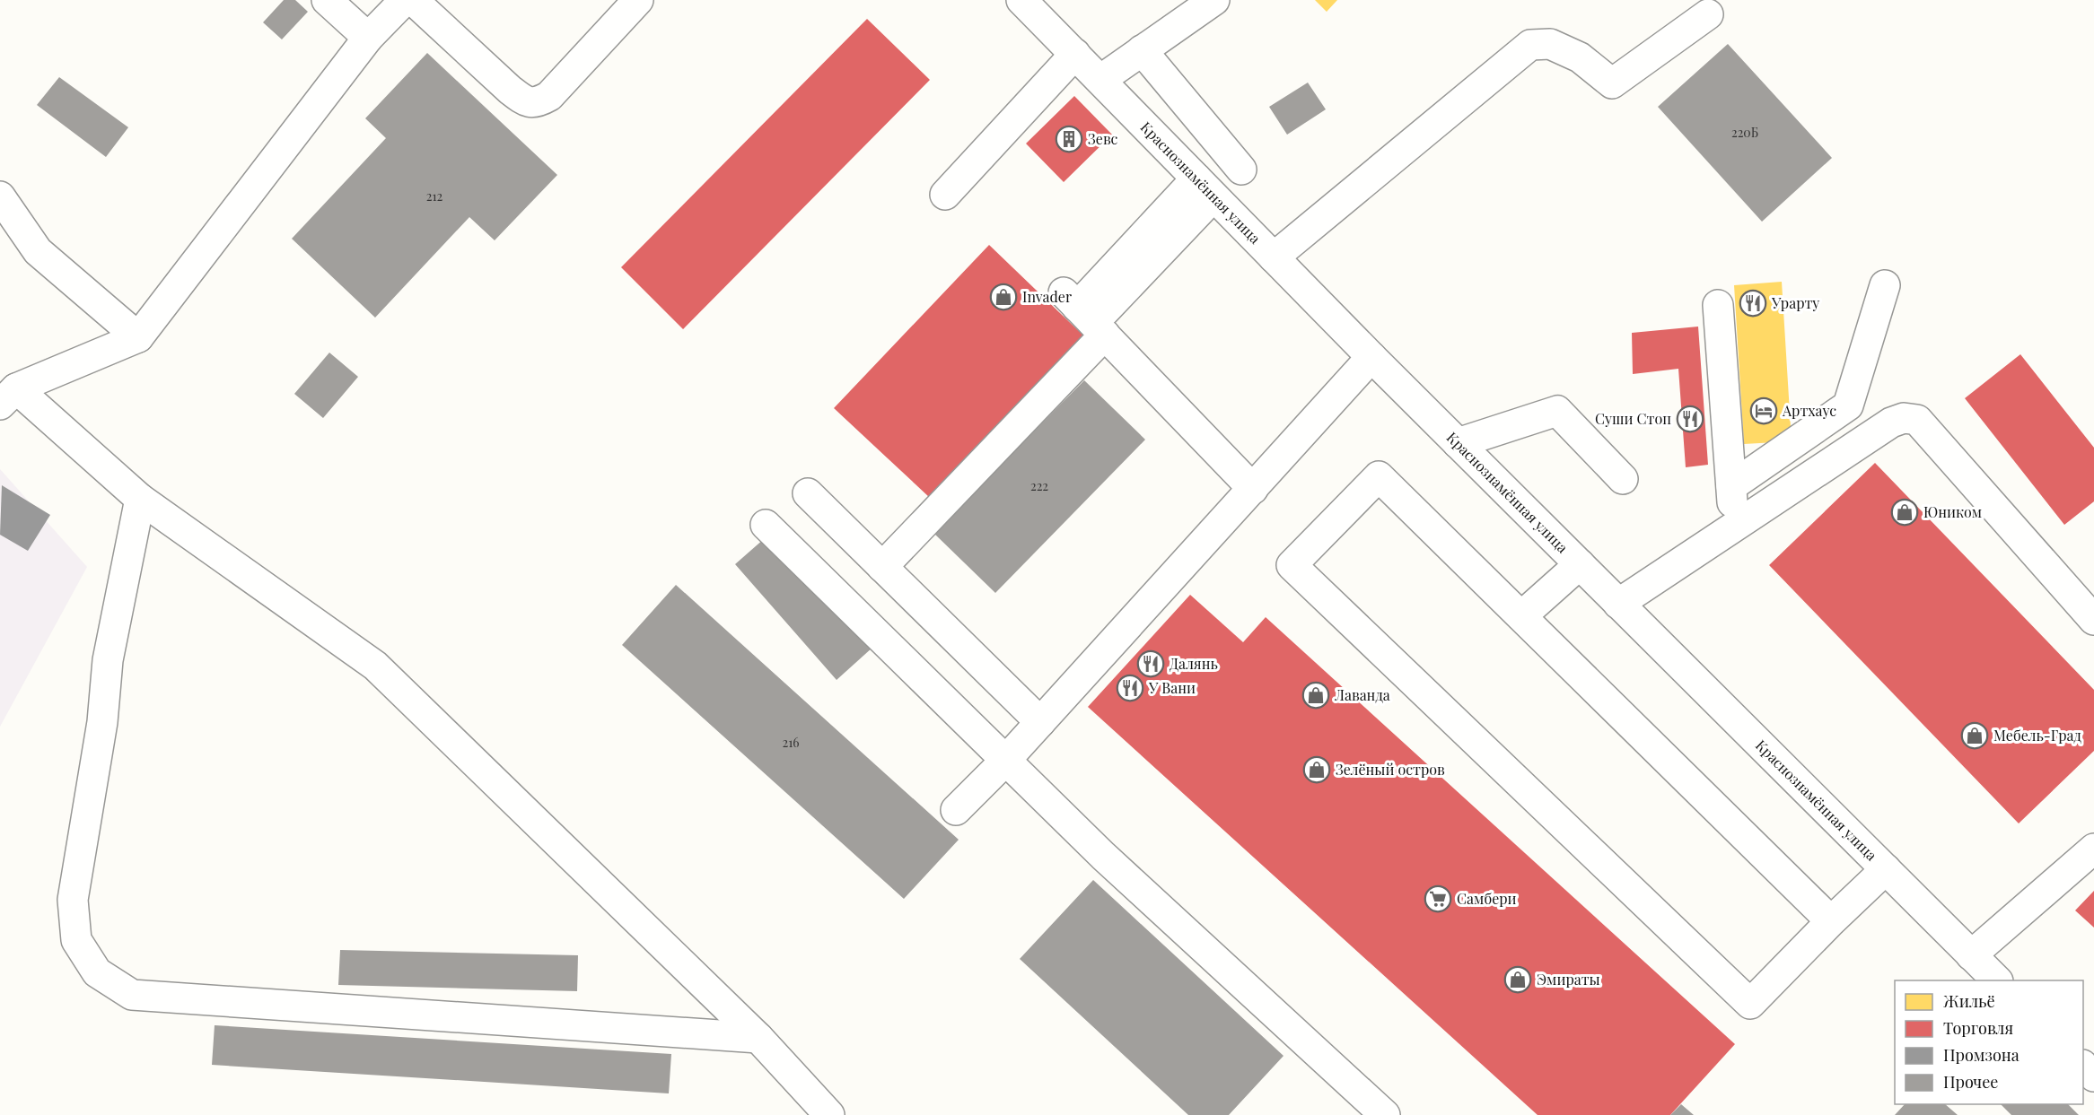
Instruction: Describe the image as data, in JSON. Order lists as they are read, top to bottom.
{
  "streets": {
    "street": ["Краснознамённая улица"]
  },
  "places": {
    "building": ["Зевс"],
    "shop": [
      "Invader",
      "Юником",
      "Лаванда",
      "Мебель-Град",
      "Зелёный остров",
      "Эмираты"
    ],
    "restaurant": [
      "Урарту",
      "Суши Стоп",
      "Далянь",
      "У Вани"
    ],
    "hotel": ["Артхаус"],
    "supermarket": ["Самбери"]
  },
  "house_numbers": [
    "220Б",
    "212",
    "222",
    "216"
  ],
  "legend": [
    "Жильё",
    "Торговля",
    "Промзона",
    "Прочее"
  ]
}
